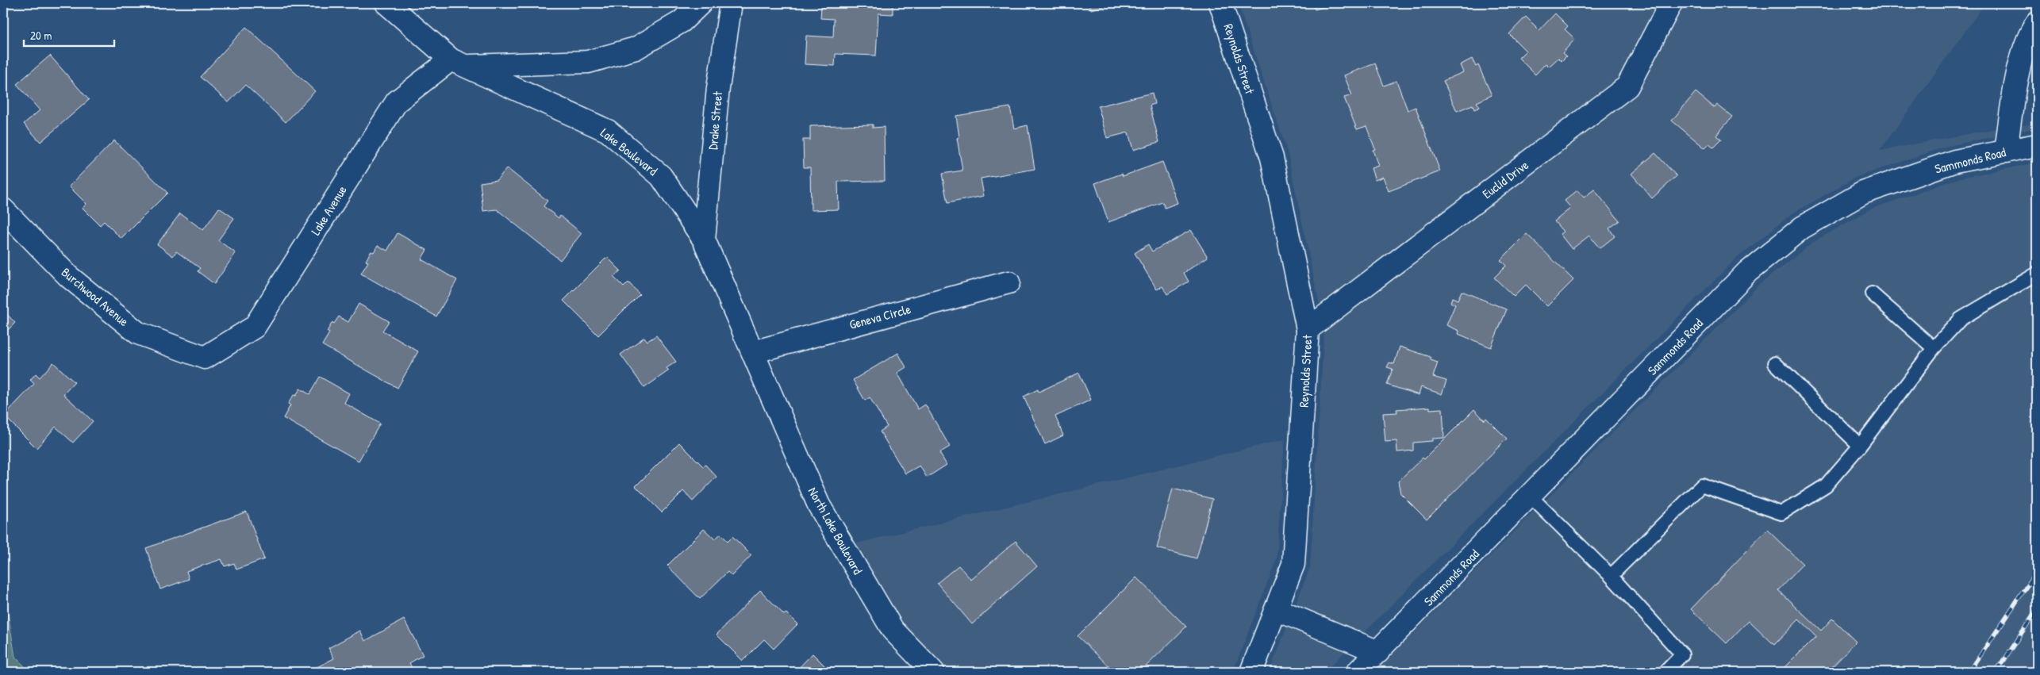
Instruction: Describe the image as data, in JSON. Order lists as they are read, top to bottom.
{
  "streets": {
    "street": [
      "Reynolds Street",
      "Drake Street",
      "Lake Boulevard",
      "Sammonds Road",
      "Euclid Drive",
      "Lake Avenue",
      "Burchwood Avenue",
      "Geneva Circle",
      "North Lake Boulevard"
    ]
  },
  "crossings": [
    ["Reynolds Street", "Euclid Drive"],
    ["Drake Street", "Lake Boulevard"],
    ["Lake Boulevard", "Lake Avenue"],
    ["Lake Boulevard", "Geneva Circle"],
    ["Lake Boulevard", "North Lake Boulevard"],
    ["Lake Avenue", "Burchwood Avenue"],
    ["Geneva Circle", "North Lake Boulevard"]
  ],
  "scale_bar": "20 m"
}
